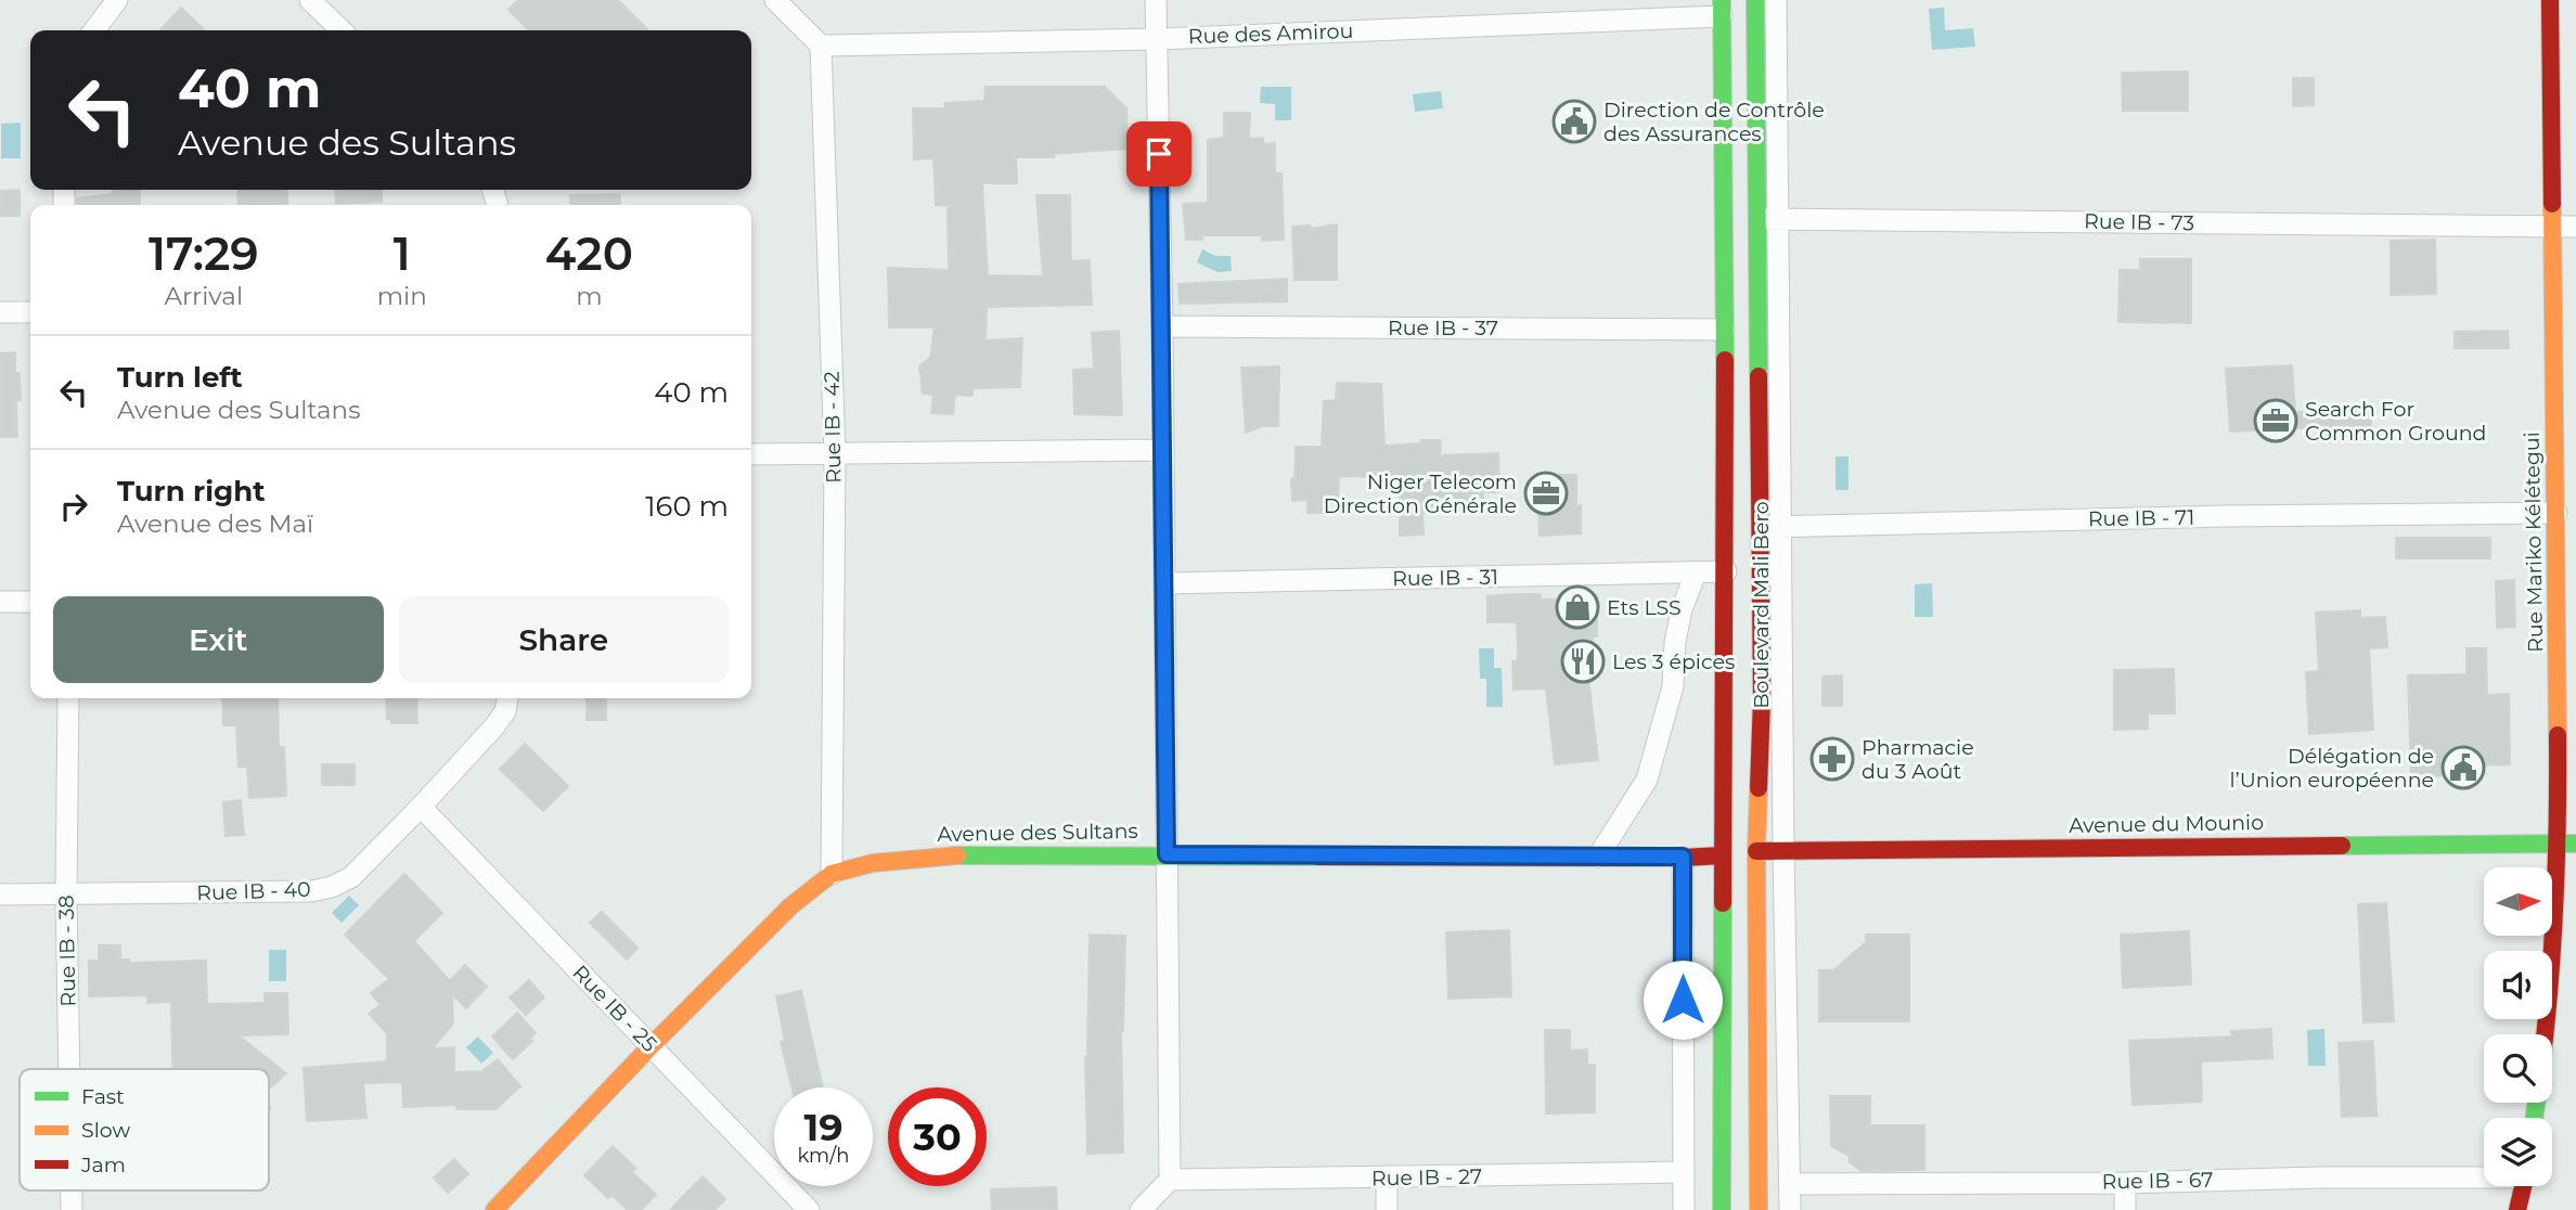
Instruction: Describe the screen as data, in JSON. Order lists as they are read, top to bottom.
{
  "streets": {
    "street": [
      "Rue des Amirou",
      "Rue IB - 73",
      "Rue IB - 37",
      "Rue IB - 42",
      "Rue IB - 71",
      "Rue Mariko Kélétegui",
      "Rue IB - 31",
      "Boulevard Mali Bero",
      "Avenue du Mounio",
      "Avenue des Sultans",
      "Rue IB - 40",
      "Rue IB - 38",
      "Rue IB - 25",
      "Rue IB - 27",
      "Rue IB - 67"
    ]
  },
  "crossings": [
    ["Rue des Amirou", "Rue IB - 42"],
    ["Rue des Amirou", "Boulevard Mali Bero"],
    ["Rue IB - 73", "Rue Mariko Kélétegui"],
    ["Rue IB - 73", "Boulevard Mali Bero"],
    ["Rue IB - 37", "Boulevard Mali Bero"],
    ["Rue IB - 42", "Avenue des Sultans"],
    ["Rue IB - 71", "Rue Mariko Kélétegui"],
    ["Rue IB - 71", "Boulevard Mali Bero"],
    ["Rue Mariko Kélétegui", "Avenue du Mounio"],
    ["Rue IB - 31", "Boulevard Mali Bero"],
    ["Boulevard Mali Bero", "Avenue du Mounio"],
    ["Boulevard Mali Bero", "Avenue des Sultans"],
    ["Boulevard Mali Bero", "Rue IB - 67"],
    ["Avenue des Sultans", "Rue IB - 25"],
    ["Rue IB - 40", "Rue IB - 38"],
    ["Rue IB - 40", "Rue IB - 25"]
  ],
  "places": {
    "public building": ["Direction de Contrôle des Assurances", "Délégation de l’Union européenne"],
    "office": ["Search For Common Ground", "Niger Telecom Direction Générale"],
    "shop": ["Ets LSS"],
    "restaurant": ["Les 3 épices"],
    "pharmacy": ["Pharmacie du 3 Août"]
  },
  "legend": ["Fast", "Slow", "Jam"],
  "north": "right",
  "page": {
    "turn": ["40 m", "Avenue des Sultans"],
    "eta": [
      "17:29",
      "Arrival",
      "1",
      "min",
      "420",
      "m"
    ],
    "list": [
      {
        "name": "Turn left",
        "note": "Avenue des Sultans",
        "value": "40 m"
      },
      {
        "name": "Turn right",
        "note": "Avenue des Maï",
        "value": "160 m"
      }
    ],
    "buttons": ["Exit", "Share"],
    "speed": "19 km/h",
    "limit": "30"
  }
}
